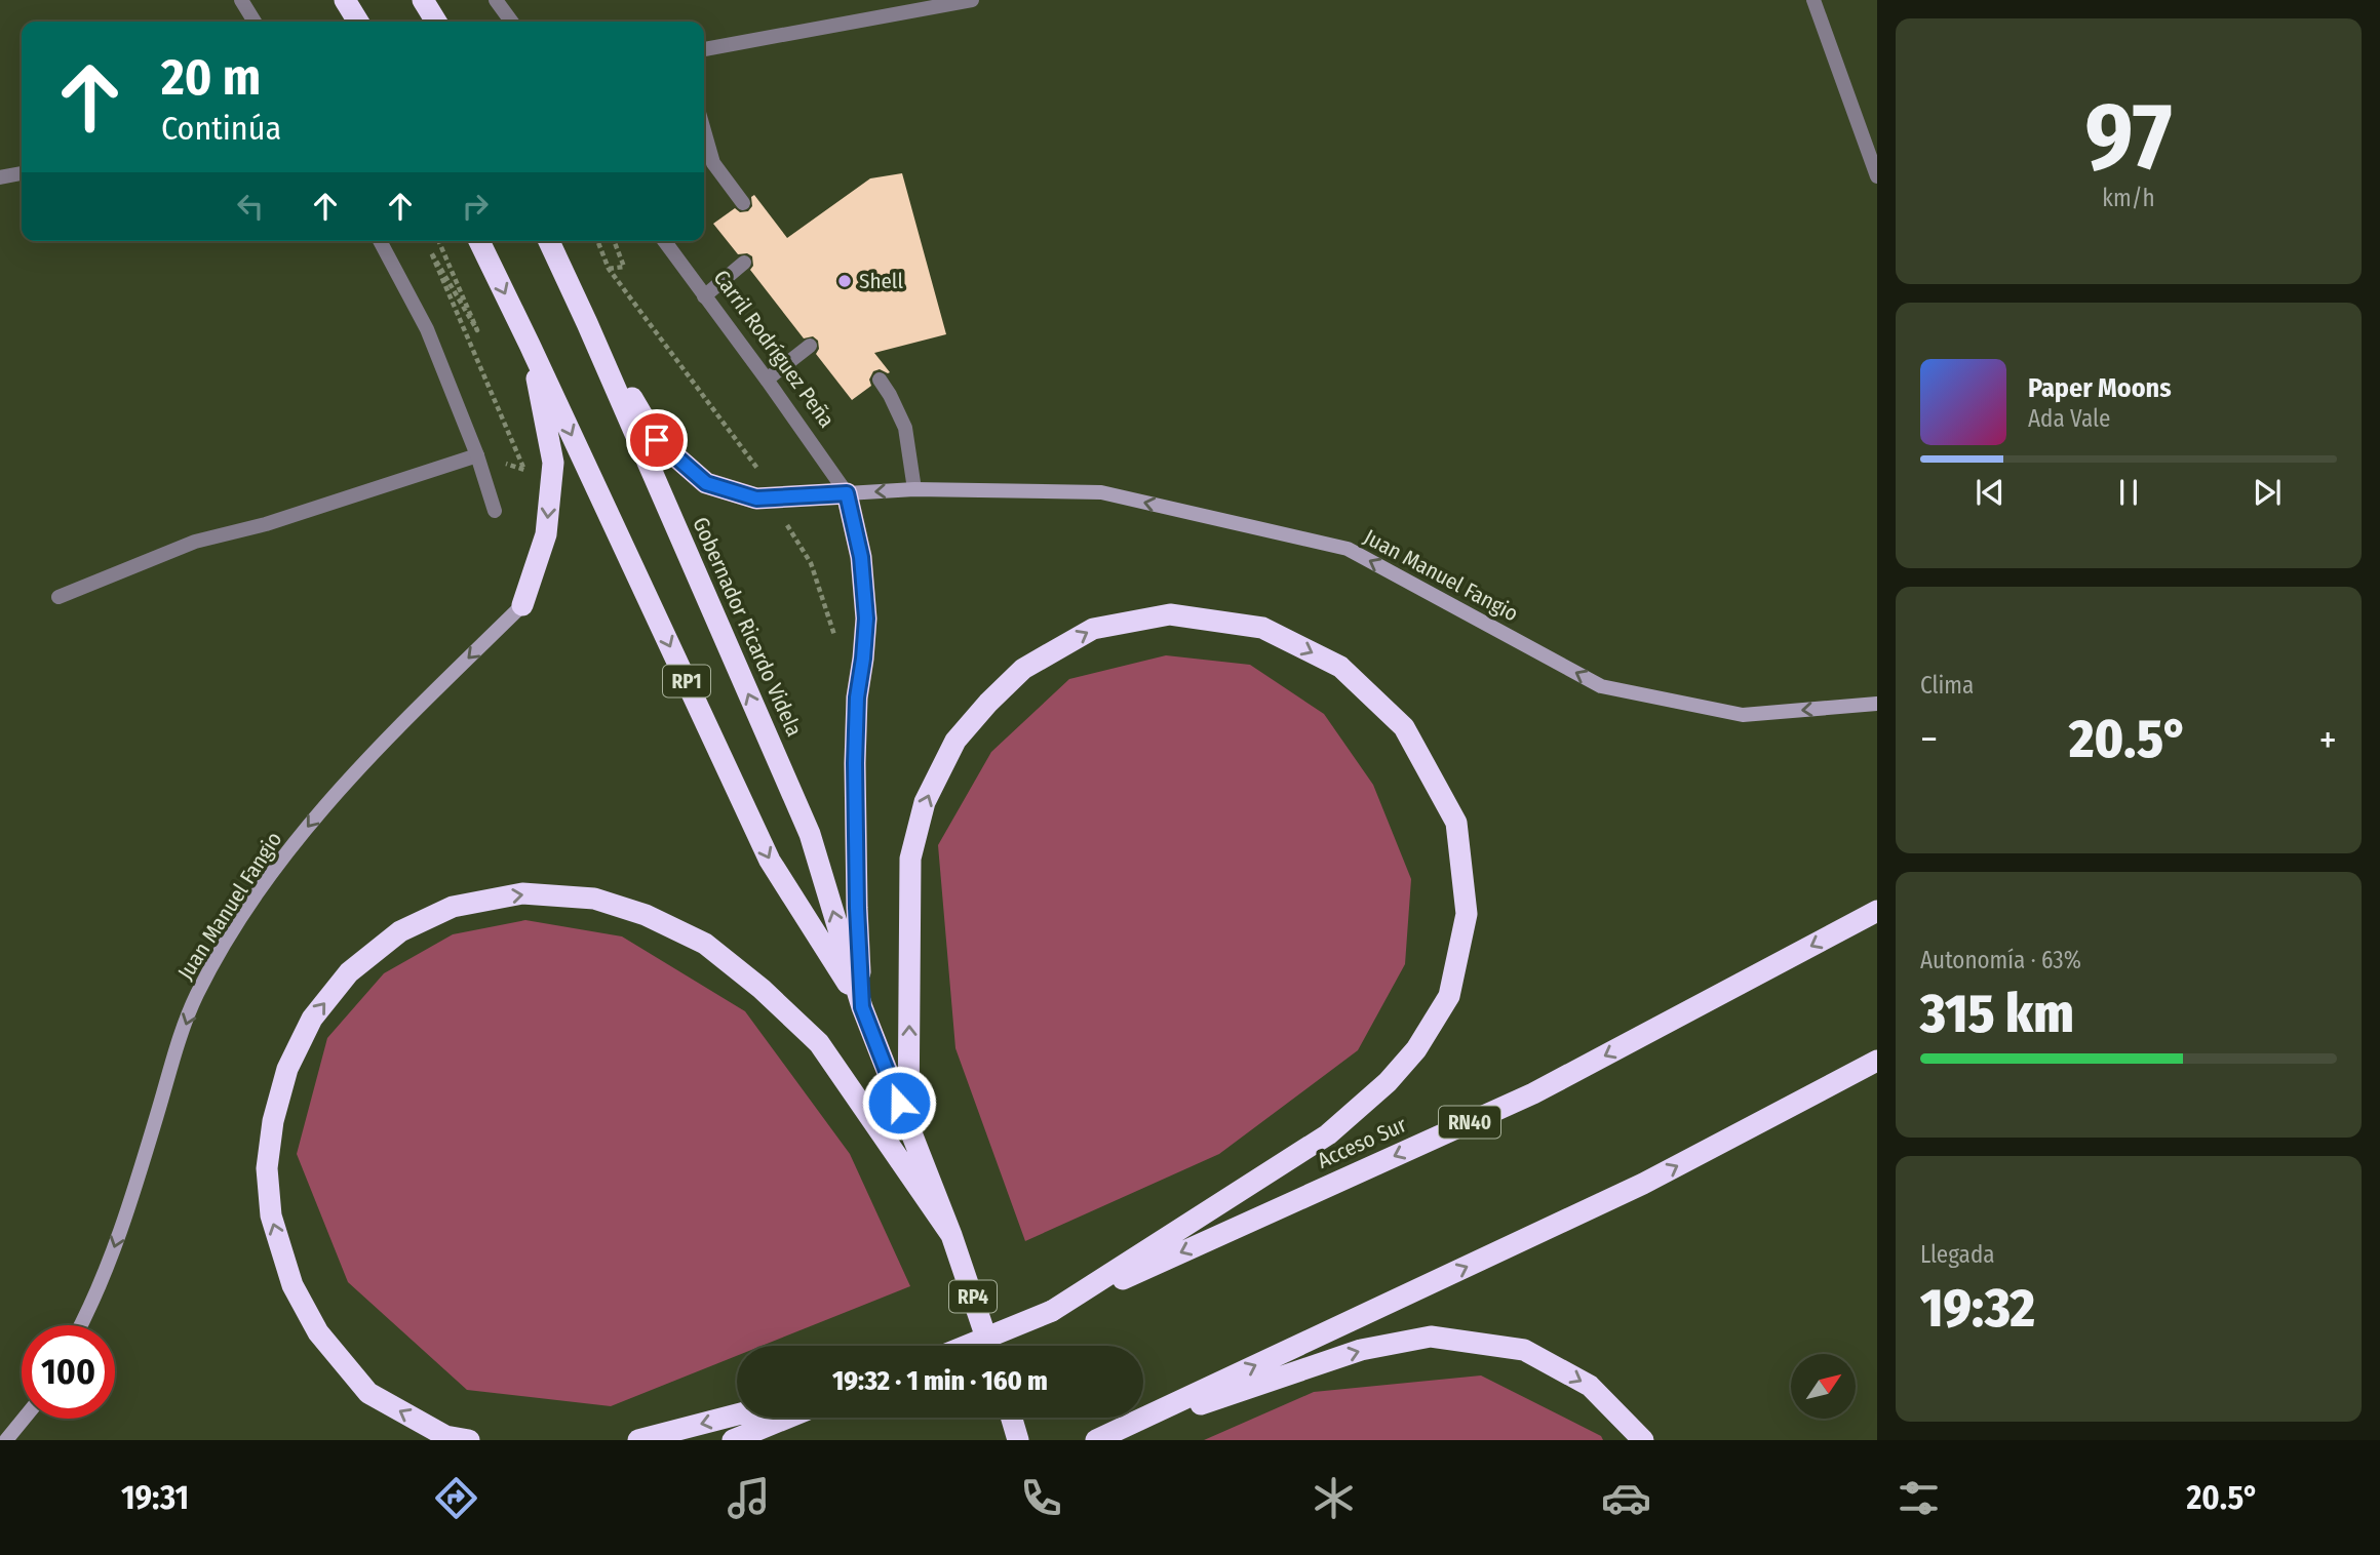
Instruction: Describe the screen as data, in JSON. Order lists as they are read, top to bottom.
{
  "streets": {
    "highway": [
      "Gobernador Ricardo Videla",
      "RP1",
      "RN40",
      "Acceso Sur",
      "RP4"
    ],
    "main road": ["Juan Manuel Fangio"],
    "street": ["Carril Rodríguez Peña"]
  },
  "crossings": [
    ["Carril Rodríguez Peña", "Juan Manuel Fangio"]
  ],
  "one_way": ["Juan Manuel Fangio"],
  "places": ["Shell"],
  "north": "top right",
  "page": {
    "tile": [
      ["97", "km/h"],
      "Clima",
      ["Autonomía · 63%", "315 km"],
      ["Llegada", "19:32"]
    ],
    "turn": ["20 m", "Continúa"],
    "song": ["Paper Moons", "Ada Vale"],
    "heat": ["−", "20.5°", "+"],
    "limit": "100",
    "trip": "19:32 · 1 min · 160 m",
    "tabs": ["19:31", "20.5°"]
  }
}
